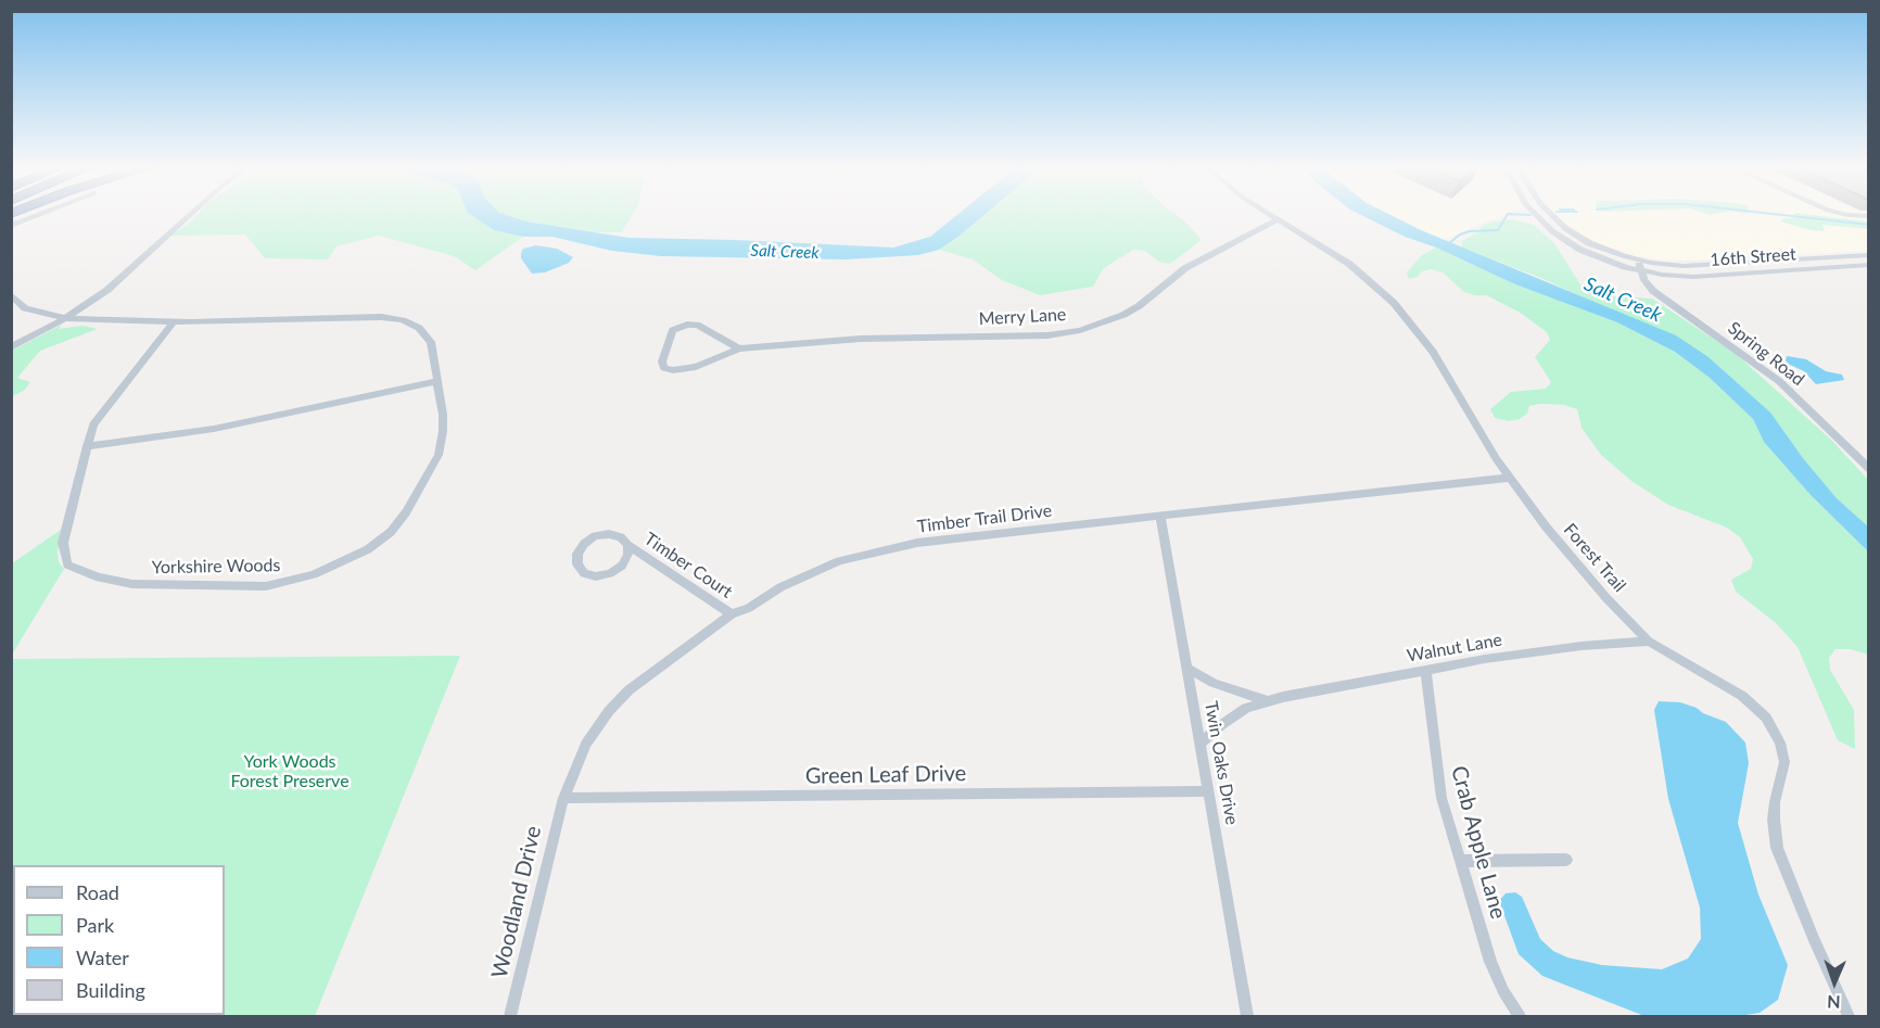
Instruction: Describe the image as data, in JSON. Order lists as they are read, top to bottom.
{
  "streets": {
    "street": [
      "16th Street",
      "Merry Lane",
      "Spring Road",
      "Timber Trail Drive",
      "Forest Trail",
      "Timber Court",
      "Yorkshire Woods",
      "Walnut Lane",
      "Twin Oaks Drive",
      "Green Leaf Drive",
      "Crab Apple Lane",
      "Woodland Drive"
    ]
  },
  "crossings": [
    ["16th Street", "Spring Road"],
    ["Merry Lane", "Forest Trail"],
    ["Timber Trail Drive", "Forest Trail"],
    ["Timber Trail Drive", "Timber Court"],
    ["Timber Trail Drive", "Twin Oaks Drive"],
    ["Timber Trail Drive", "Green Leaf Drive"],
    ["Timber Trail Drive", "Woodland Drive"],
    ["Forest Trail", "Walnut Lane"],
    ["Walnut Lane", "Twin Oaks Drive"],
    ["Walnut Lane", "Crab Apple Lane"],
    ["Twin Oaks Drive", "Green Leaf Drive"],
    ["Green Leaf Drive", "Woodland Drive"]
  ],
  "water": ["Salt Creek"],
  "parks": ["York Woods Forest Preserve"],
  "legend": [
    "Road",
    "Park",
    "Water",
    "Building"
  ],
  "north": "bottom"
}
